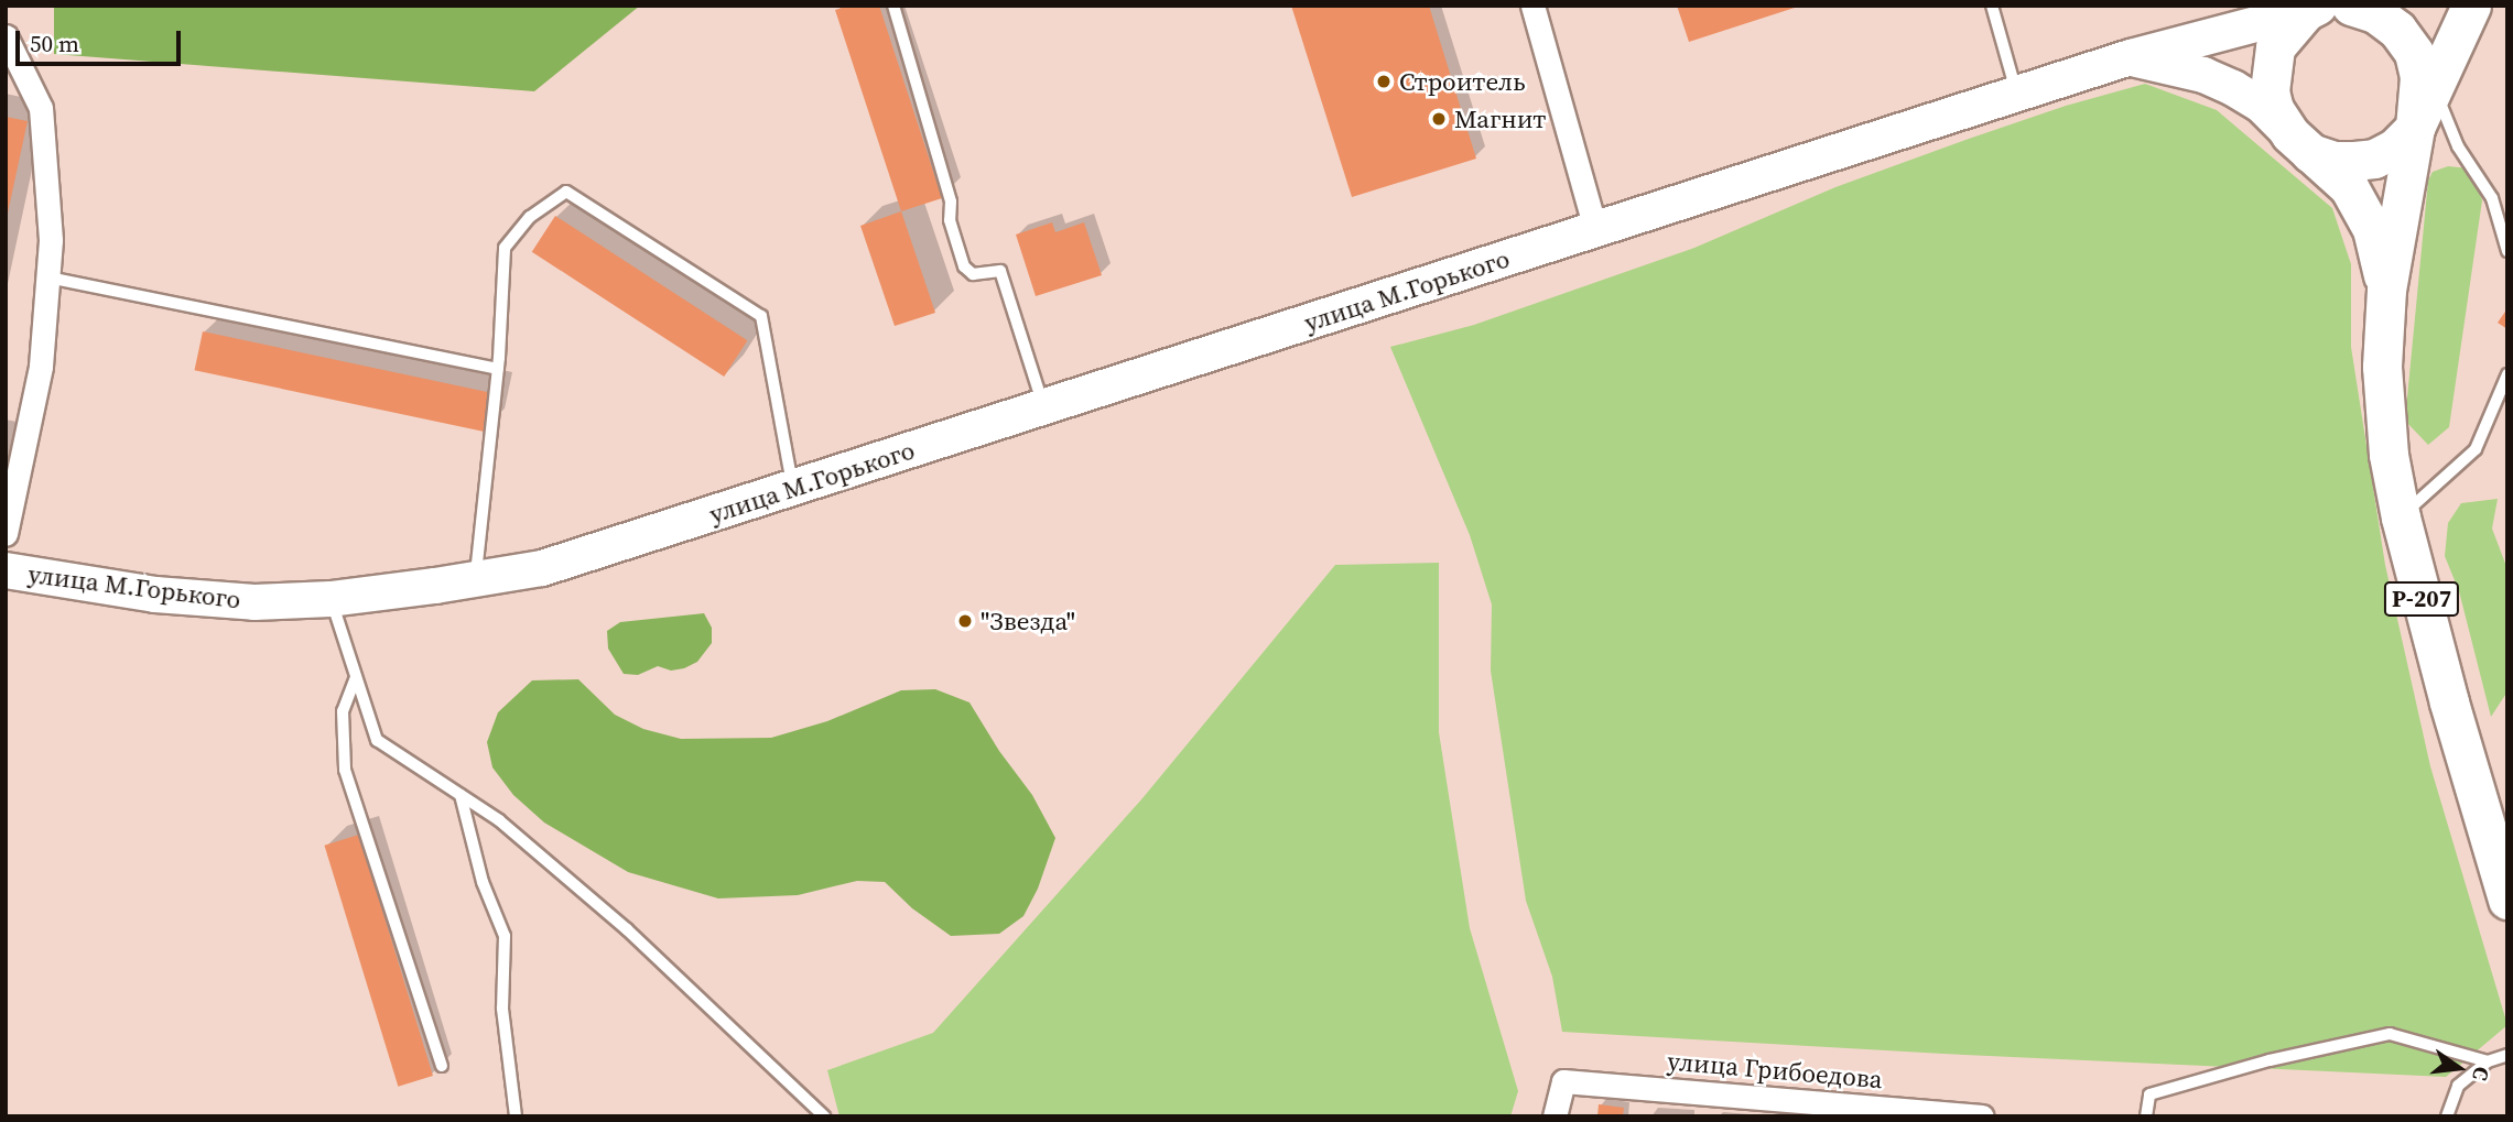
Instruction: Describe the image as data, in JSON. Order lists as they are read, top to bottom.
{
  "streets": {
    "main road": ["улица М.Горького", "Р-207"],
    "street": ["улица Грибоедова"]
  },
  "crossings": [
    ["улица М.Горького", "Р-207"]
  ],
  "places": ["Строитель", "Магнит", "\"Звезда\""],
  "scale_bar": "50 m",
  "north": "right"
}
